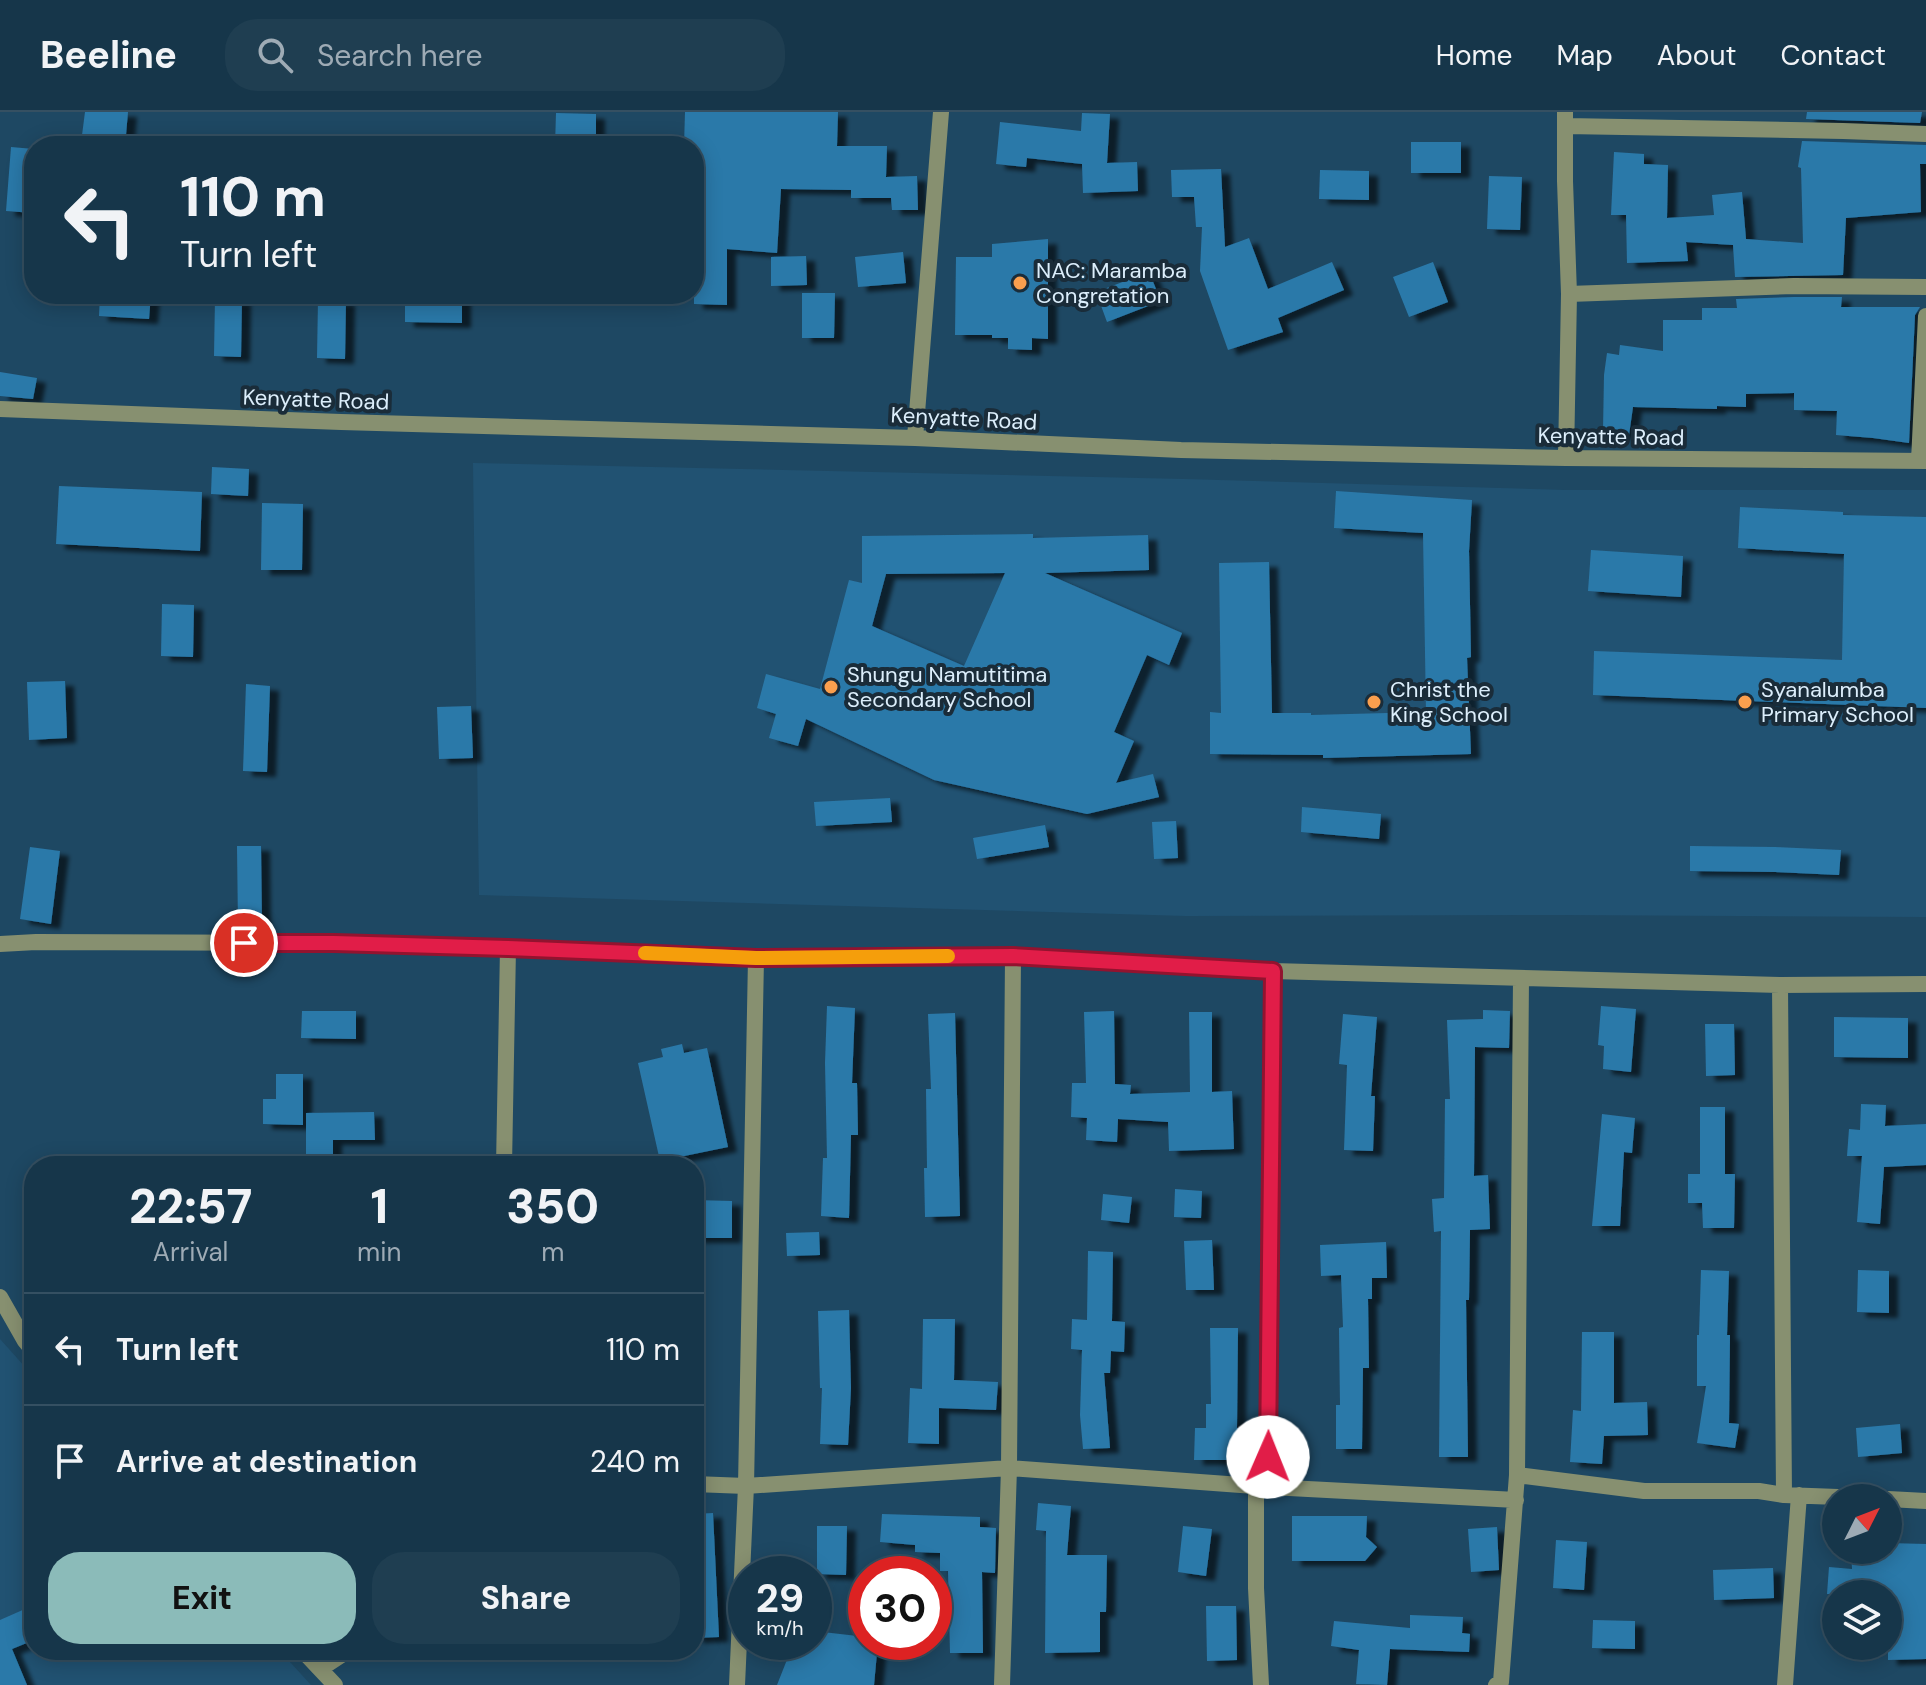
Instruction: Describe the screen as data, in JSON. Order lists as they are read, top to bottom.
{
  "streets": {
    "street": ["Kenyatte Road"]
  },
  "places": [
    "NAC: Maramba Congretation",
    "Shungu Namutitima Secondary School",
    "Christ the King School",
    "Syanalumba Primary School"
  ],
  "north": "top right",
  "page": {
    "header": "Beeline",
    "search": "Search here",
    "nav": [
      "Home",
      "Map",
      "About",
      "Contact"
    ],
    "turn": ["110 m", "Turn left"],
    "eta": [
      "22:57",
      "Arrival",
      "1",
      "min",
      "350",
      "m"
    ],
    "list": [
      {
        "name": "Turn left",
        "value": "110 m"
      },
      {
        "name": "Arrive at destination",
        "value": "240 m"
      }
    ],
    "buttons": ["Exit", "Share"],
    "speed": "29 km/h",
    "limit": "30"
  }
}
